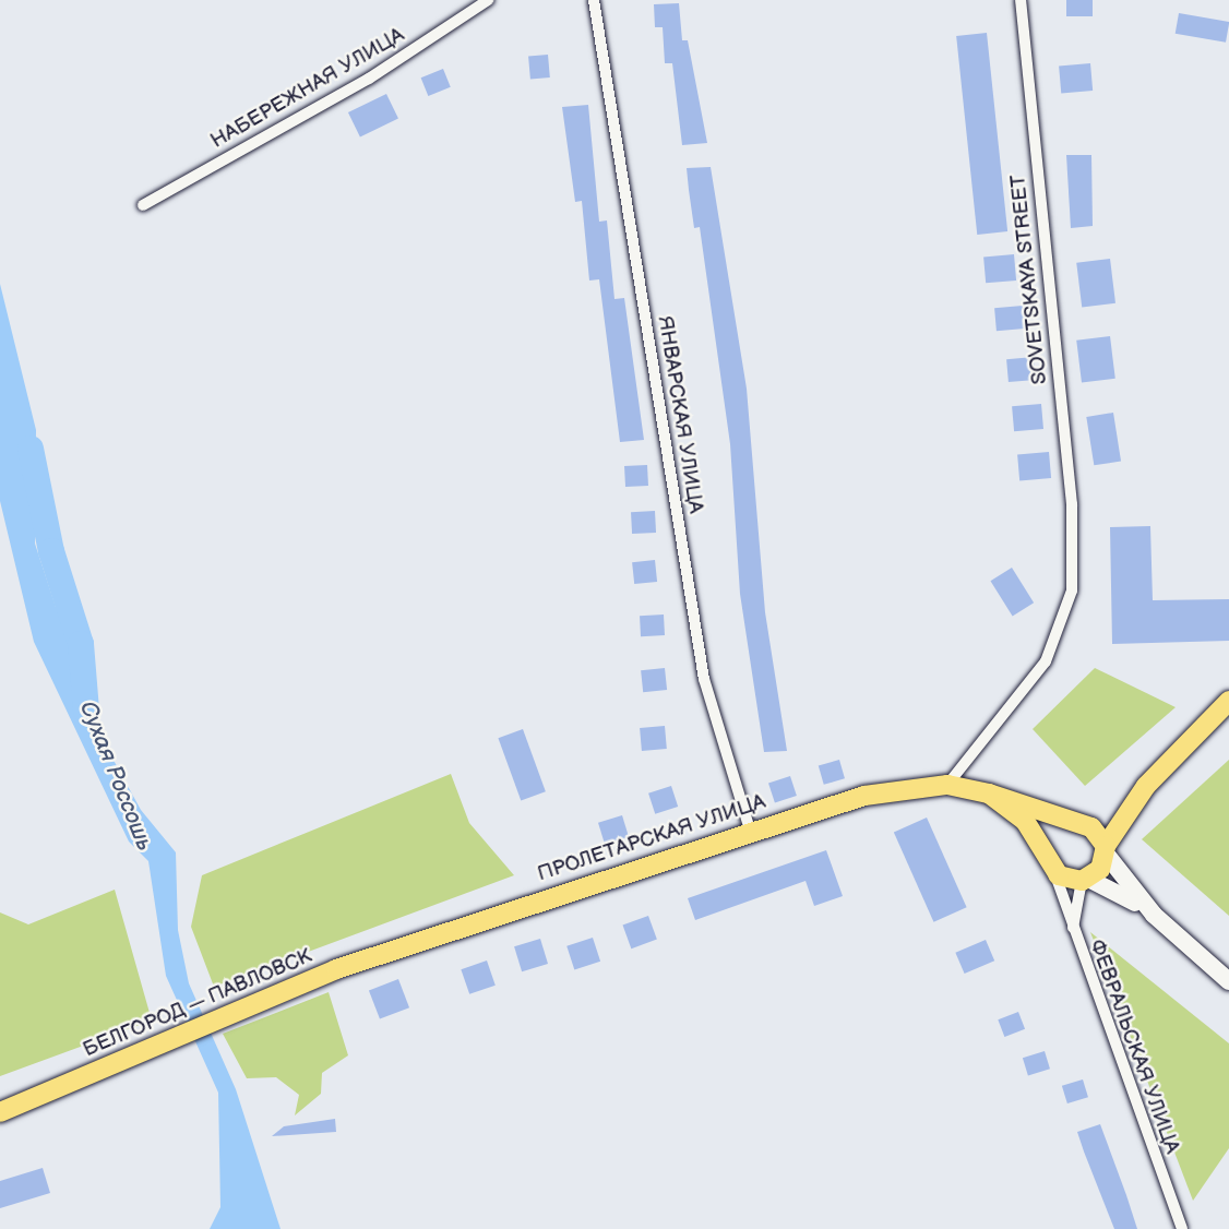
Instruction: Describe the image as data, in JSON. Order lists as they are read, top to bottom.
{
  "streets": {
    "main road": ["ПРОЛЕТАРСКАЯ УЛИЦА", "БЕЛГОРОД — ПАВЛОВСК"],
    "street": ["НАБЕРЕЖНАЯ УЛИЦА", "ЯНВАРСКАЯ УЛИЦА", "ФЕВРАЛЬСКАЯ УЛИЦА"]
  },
  "crossings": [
    ["ЯНВАРСКАЯ УЛИЦА", "ПРОЛЕТАРСКАЯ УЛИЦА"],
    ["ПРОЛЕТАРСКАЯ УЛИЦА", "БЕЛГОРОД — ПАВЛОВСК"]
  ],
  "water": ["Сухая Россошь"]
}
